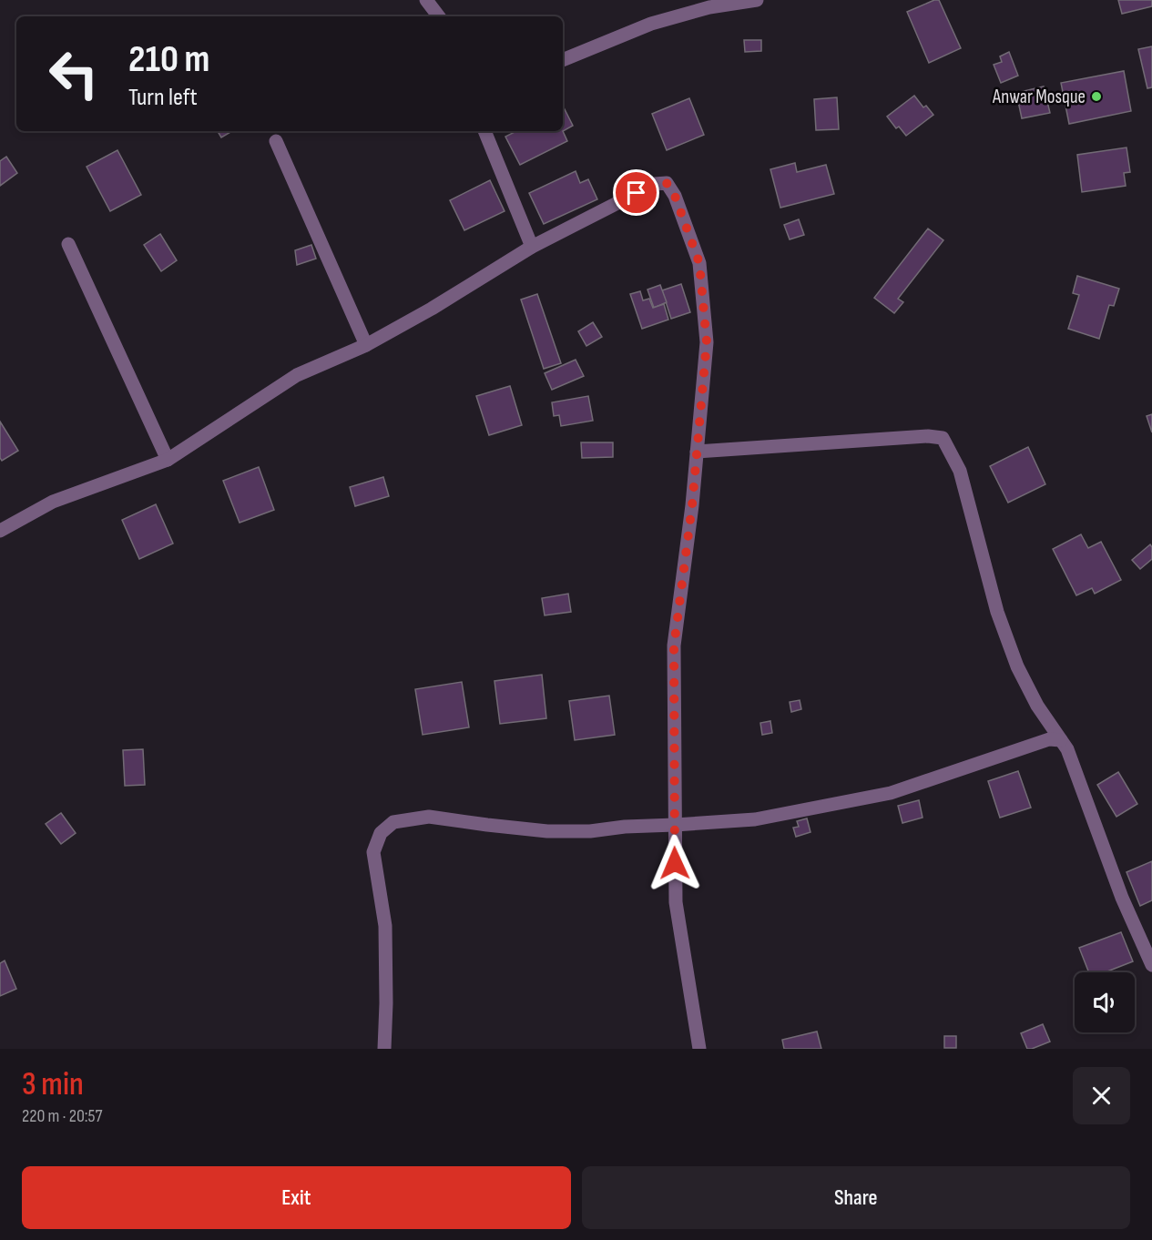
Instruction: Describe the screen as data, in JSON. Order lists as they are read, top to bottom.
{
  "places": ["Anwar Mosque"],
  "page": {
    "turn": ["210 m", "Turn left"],
    "heading": ["3 min", "220 m · 20:57"],
    "buttons": ["Exit", "Share"]
  }
}
